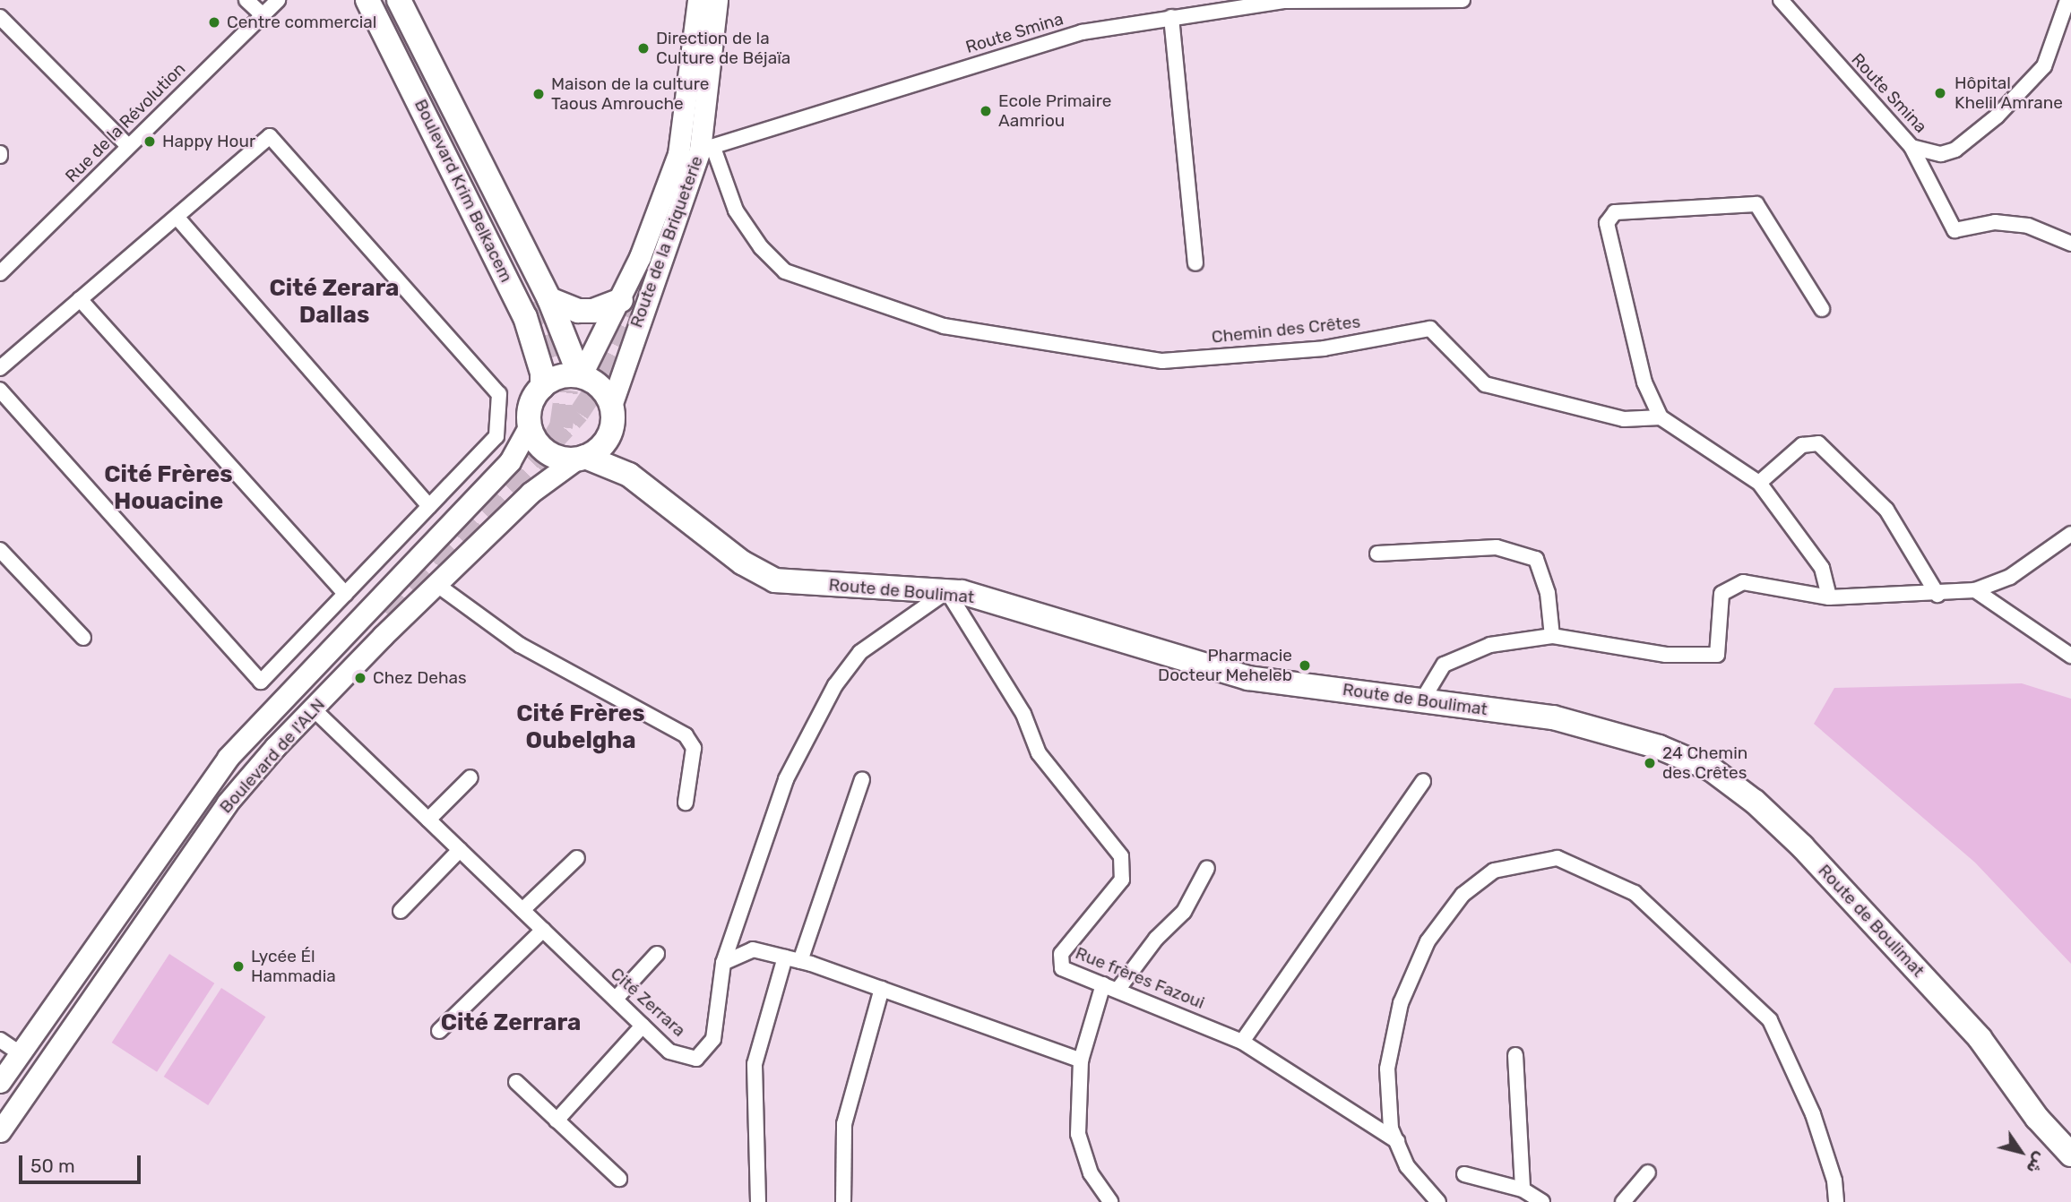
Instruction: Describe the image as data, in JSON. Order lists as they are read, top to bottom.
{
  "streets": {
    "main road": [
      "Boulevard Krim Belkacem",
      "Route de la Briqueterie",
      "Route de Boulimat",
      "Boulevard de l'ALN"
    ],
    "street": [
      "Route Smina",
      "Rue de la Révolution",
      "Chemin des Crêtes",
      "Rue frères Fazoui",
      "Cité Zerrara"
    ]
  },
  "crossings": [
    ["Route Smina", "Route de la Briqueterie"],
    ["Route Smina", "Chemin des Crêtes"],
    ["Boulevard Krim Belkacem", "Route de la Briqueterie"],
    ["Boulevard Krim Belkacem", "Route de Boulimat"],
    ["Boulevard Krim Belkacem", "Boulevard de l'ALN"],
    ["Route de la Briqueterie", "Chemin des Crêtes"],
    ["Route de la Briqueterie", "Route de Boulimat"],
    ["Route de la Briqueterie", "Boulevard de l'ALN"],
    ["Route de Boulimat", "Boulevard de l'ALN"],
    ["Route de Boulimat", "Rue frères Fazoui"],
    ["Boulevard de l'ALN", "Cité Zerrara"]
  ],
  "districts": [
    "Cité Zerara Dallas",
    "Cité Frères Houacine",
    "Cité Frères Oubelgha",
    "Cité Zerrara"
  ],
  "places": [
    "Centre commercial",
    "Direction de la Culture de Béjaïa",
    "Hôpital Khelil Amrane",
    "Maison de la culture Taous Amrouche",
    "Ecole Primaire Aamriou",
    "Happy Hour",
    "Pharmacie Docteur Meheleb",
    "Chez Dehas",
    "24 Chemin des Crêtes",
    "Lycée Él Hammadia"
  ],
  "scale_bar": "50 m",
  "north": "bottom right"
}
